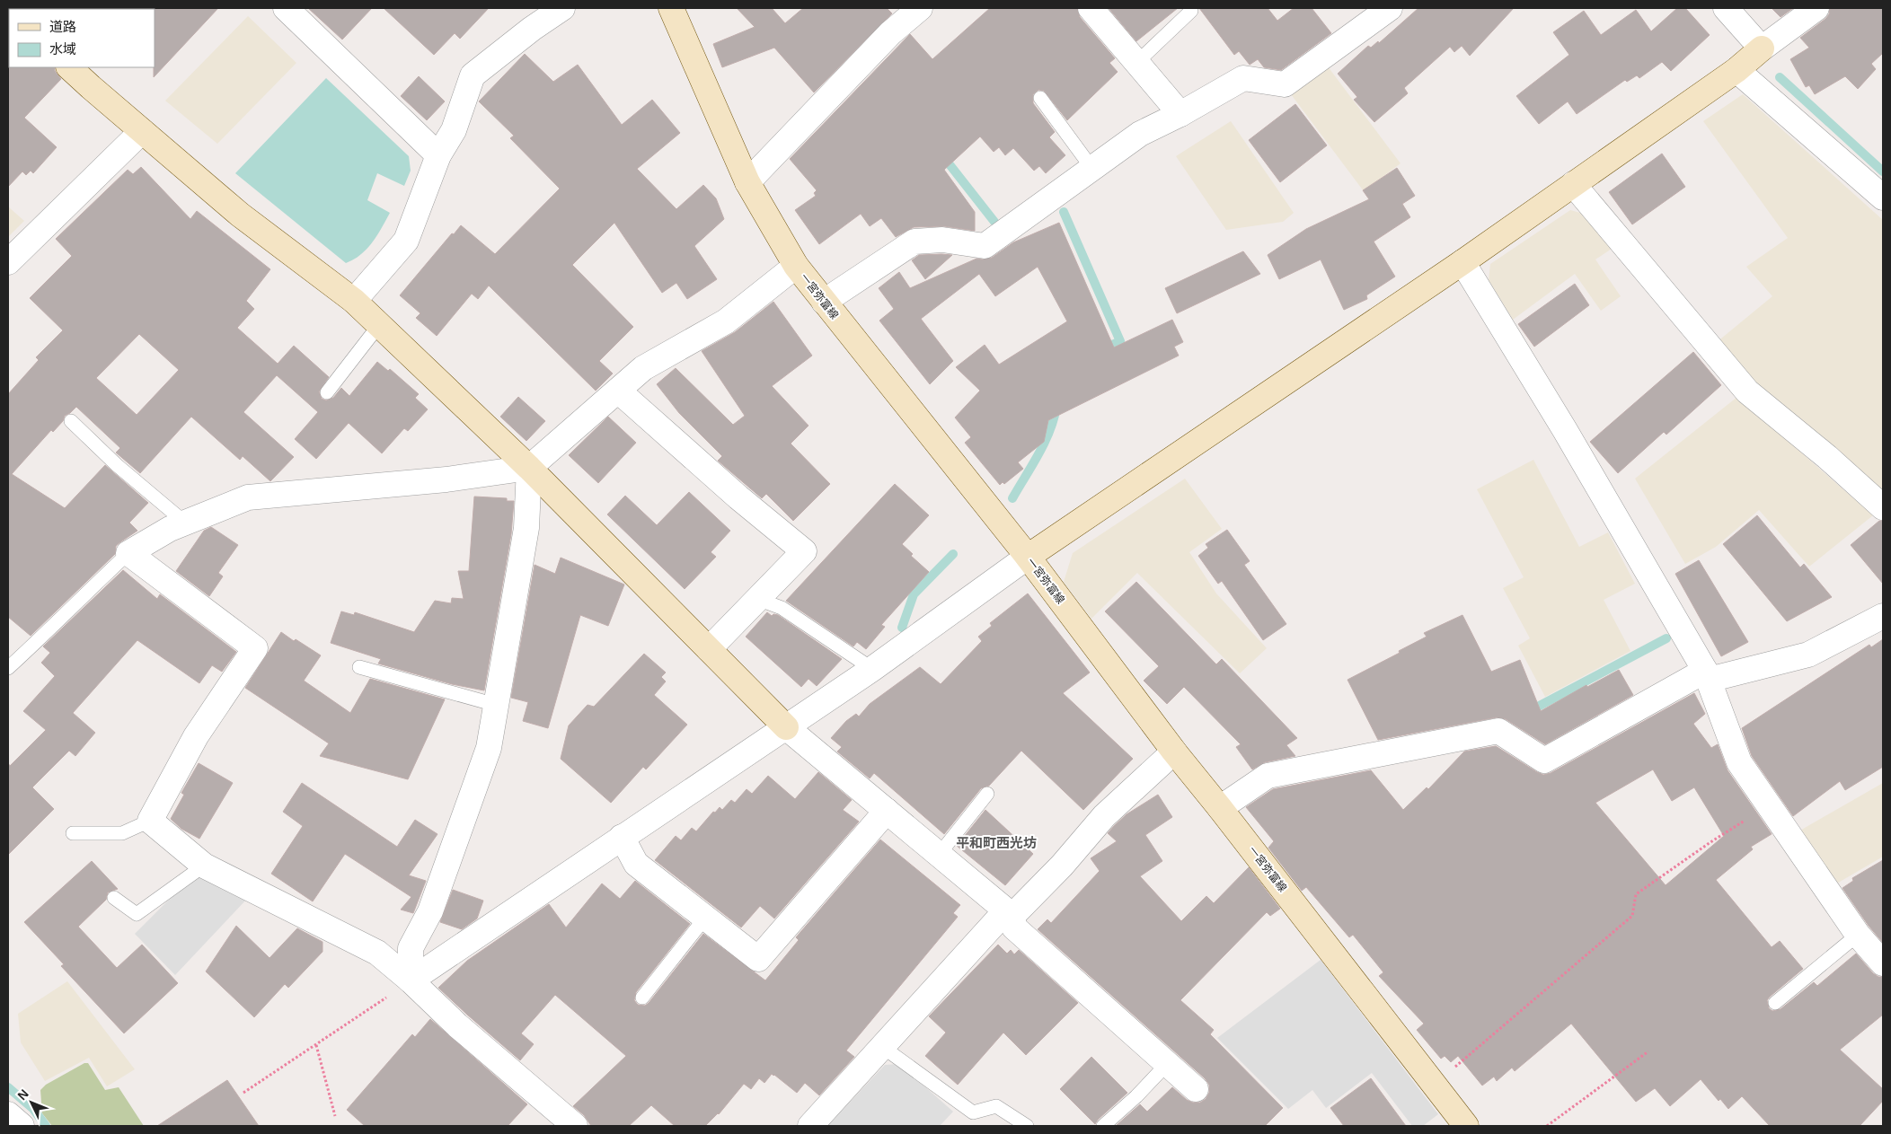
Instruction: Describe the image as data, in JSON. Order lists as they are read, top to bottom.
{
  "streets": {
    "street": ["一宮弥富線"]
  },
  "districts": ["平和町西光坊"],
  "legend": ["道路", "水域"],
  "north": "top left"
}
